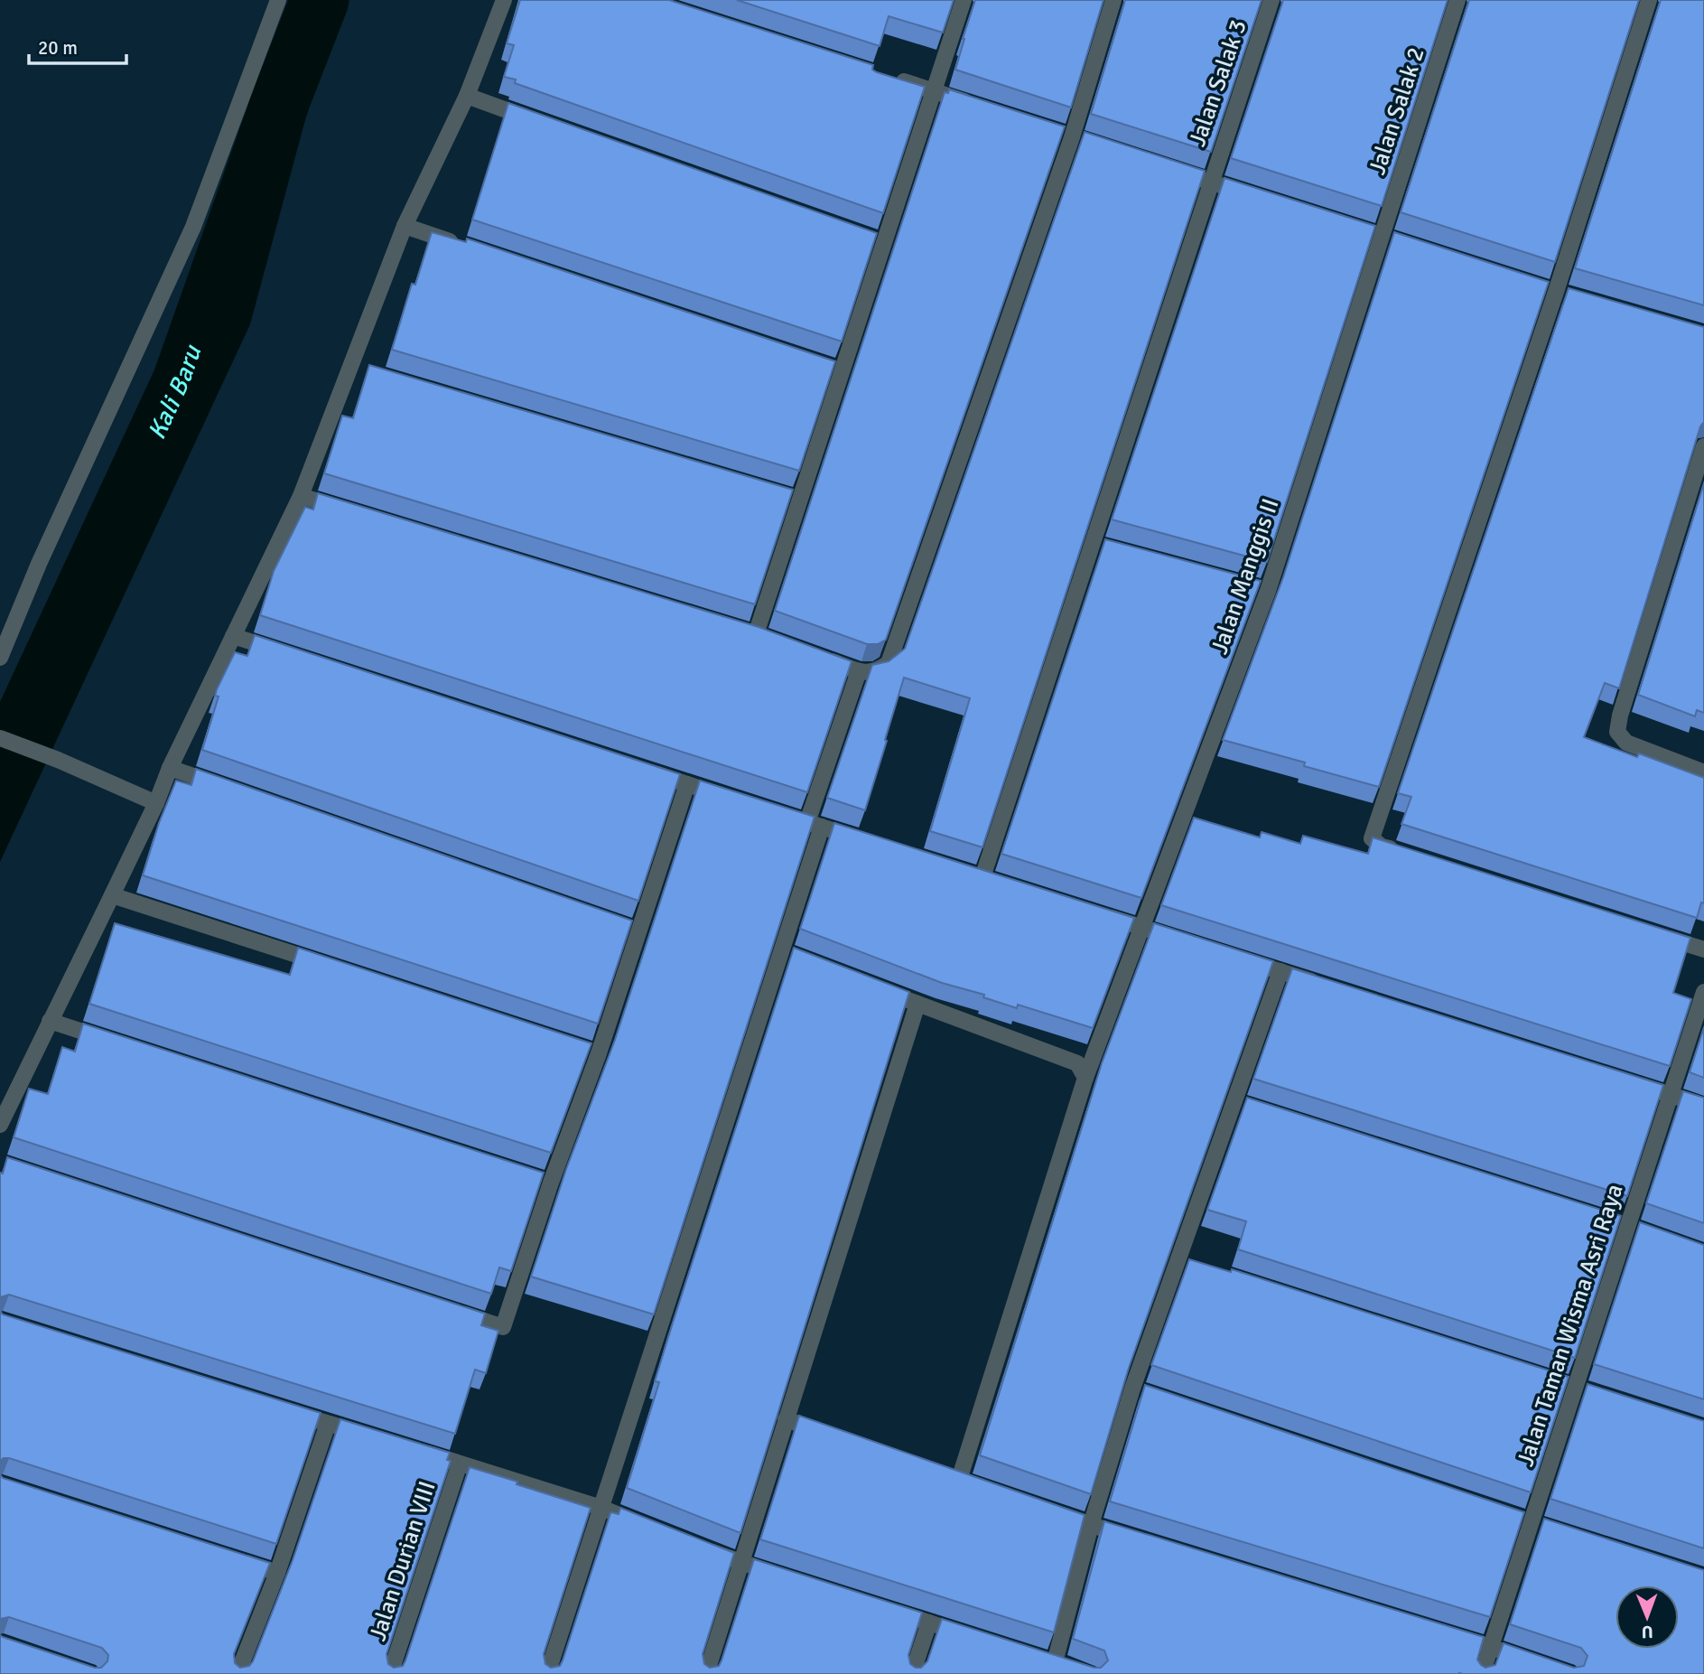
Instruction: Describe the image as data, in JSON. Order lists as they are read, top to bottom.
{
  "streets": {
    "street": [
      "Jalan Salak 3",
      "Jalan Salak 2",
      "Jalan Manggis II",
      "Jalan Taman Wisma Asri Raya",
      "Jalan Durian VIII"
    ]
  },
  "crossings": [
    ["Jalan Salak 2", "Jalan Manggis II"]
  ],
  "water": ["Kali Baru"],
  "scale_bar": "20 m",
  "north": "bottom"
}
